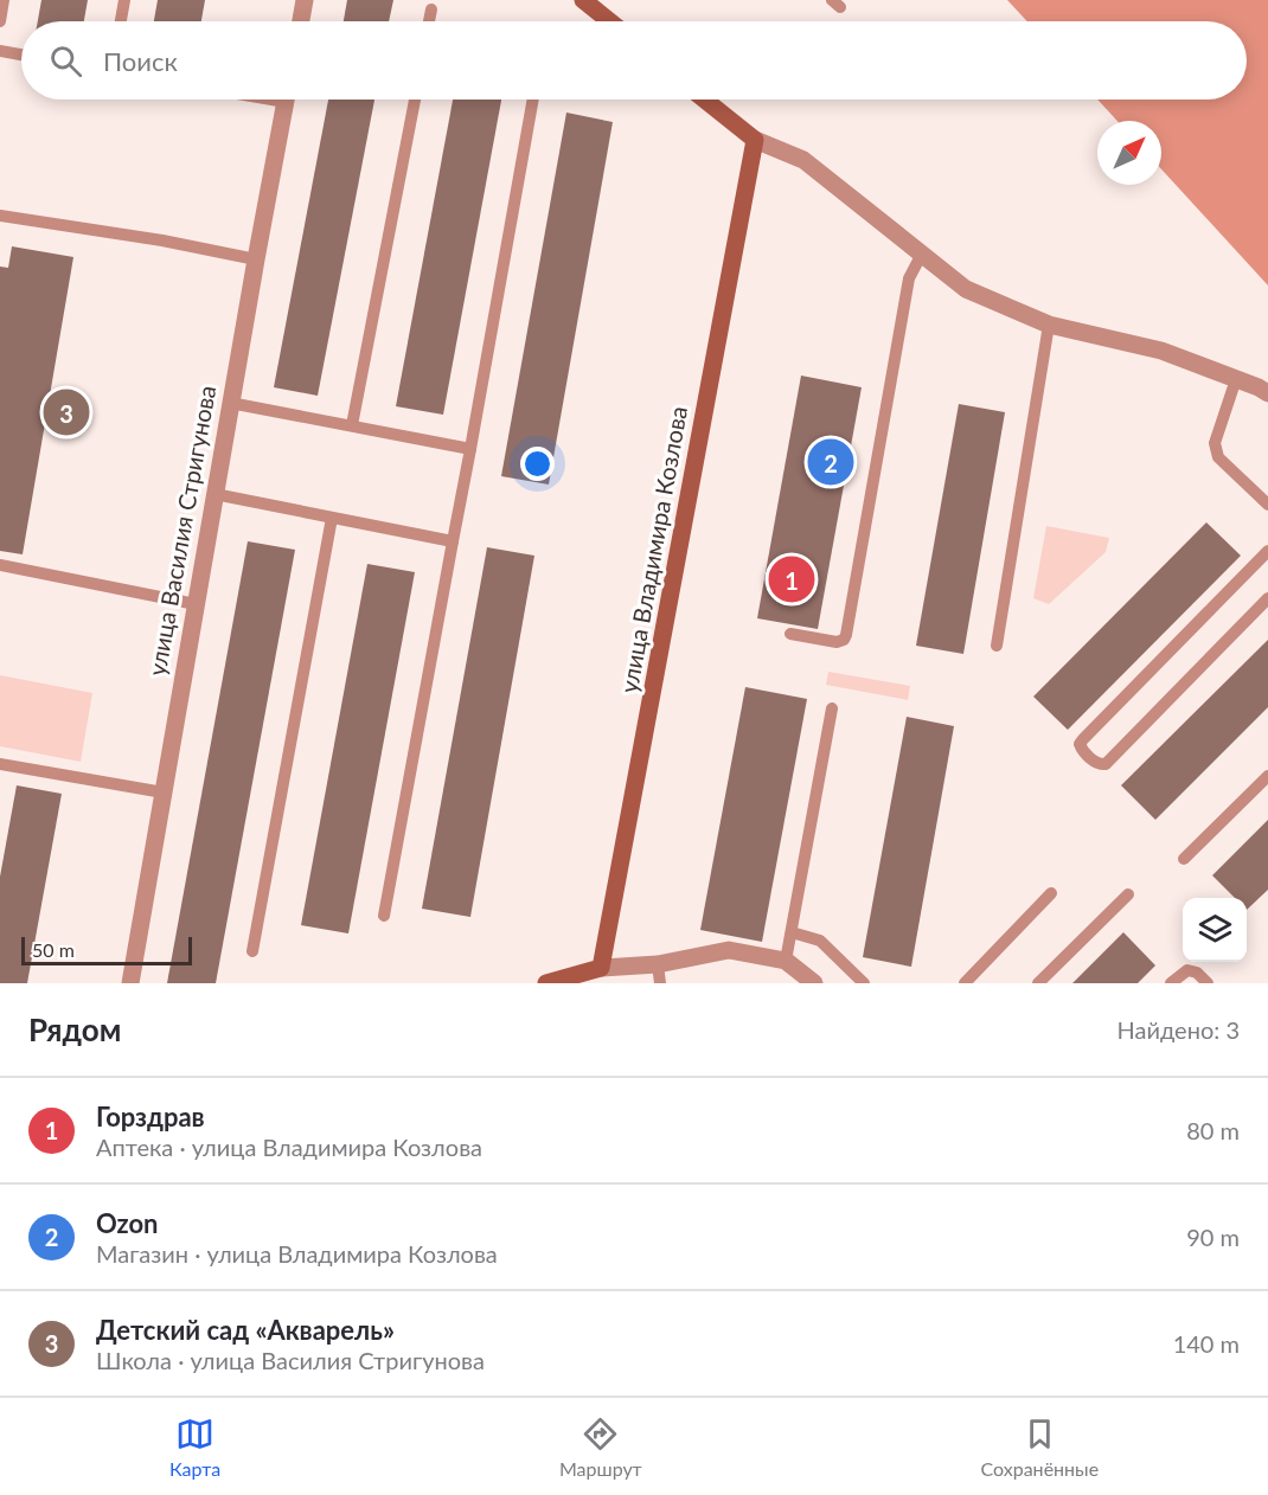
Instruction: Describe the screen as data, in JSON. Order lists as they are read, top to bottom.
{
  "streets": {
    "street": ["улица Василия Стригунова", "улица Владимира Козлова"]
  },
  "scale_bar": "50 m",
  "north": "top right",
  "page": {
    "search": "Поиск",
    "pins": ["3", "2", "1"],
    "scale": "50 m",
    "heading": ["Рядом", "Найдено: 3"],
    "list": [
      {
        "mark": "1",
        "name": "Горздрав",
        "note": "Аптека · улица Владимира Козлова",
        "value": "80 m"
      },
      {
        "mark": "2",
        "name": "Ozon",
        "note": "Магазин · улица Владимира Козлова",
        "value": "90 m"
      },
      {
        "mark": "3",
        "name": "Детский сад «Акварель»",
        "note": "Школа · улица Василия Стригунова",
        "value": "140 m"
      }
    ],
    "nav": ["Карта", "Маршрут", "Сохранённые"]
  }
}
